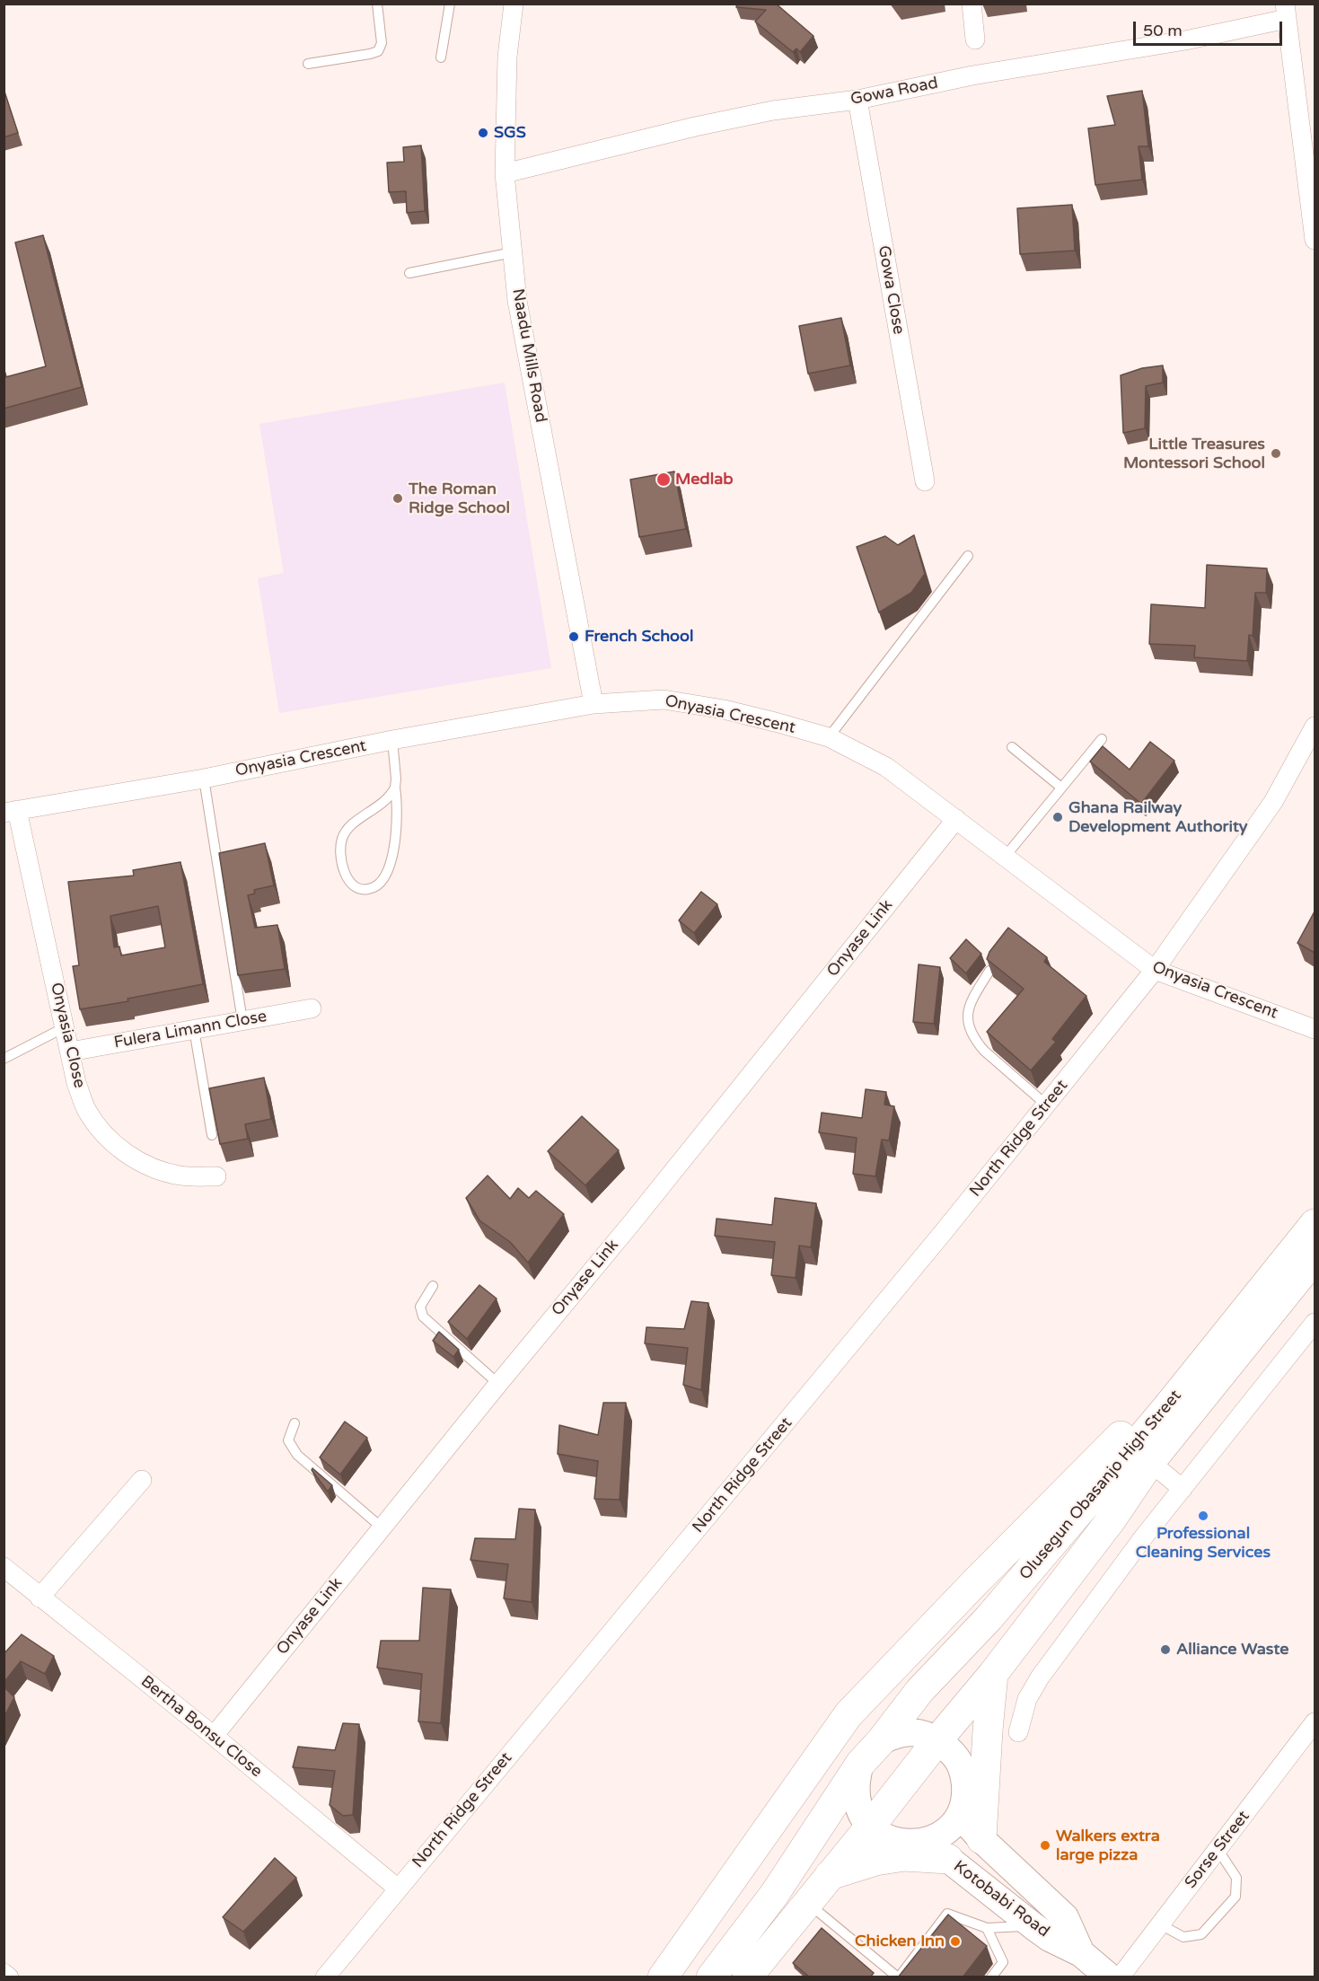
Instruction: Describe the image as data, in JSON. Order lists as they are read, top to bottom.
{
  "streets": {
    "main road": ["Olusegun Obasanjo High Street"],
    "street": [
      "Gowa Road",
      "Gowa Close",
      "Naadu Mills Road",
      "Onyasia Crescent",
      "Onyase Link",
      "Fulera Limann Close",
      "Onyasia Close",
      "North Ridge Street",
      "Bertha Bonsu Close",
      "Sorse Street",
      "Kotobabi Road"
    ]
  },
  "crossings": [
    ["Gowa Road", "Gowa Close"],
    ["Gowa Road", "Naadu Mills Road"],
    ["Naadu Mills Road", "Onyasia Crescent"],
    ["Onyasia Crescent", "Onyase Link"],
    ["Onyasia Crescent", "Onyasia Close"],
    ["Onyasia Crescent", "North Ridge Street"],
    ["Onyase Link", "Bertha Bonsu Close"],
    ["Fulera Limann Close", "Onyasia Close"],
    ["North Ridge Street", "Bertha Bonsu Close"],
    ["Olusegun Obasanjo High Street", "Kotobabi Road"]
  ],
  "places": [
    "SGS",
    "Little Treasures Montessori School",
    "Medlab",
    "The Roman Ridge School",
    "French School",
    "Ghana Railway Development Authority",
    "Professional Cleaning Services",
    "Alliance Waste",
    "Walkers extra large pizza",
    "Chicken Inn"
  ],
  "scale_bar": "50 m"
}
